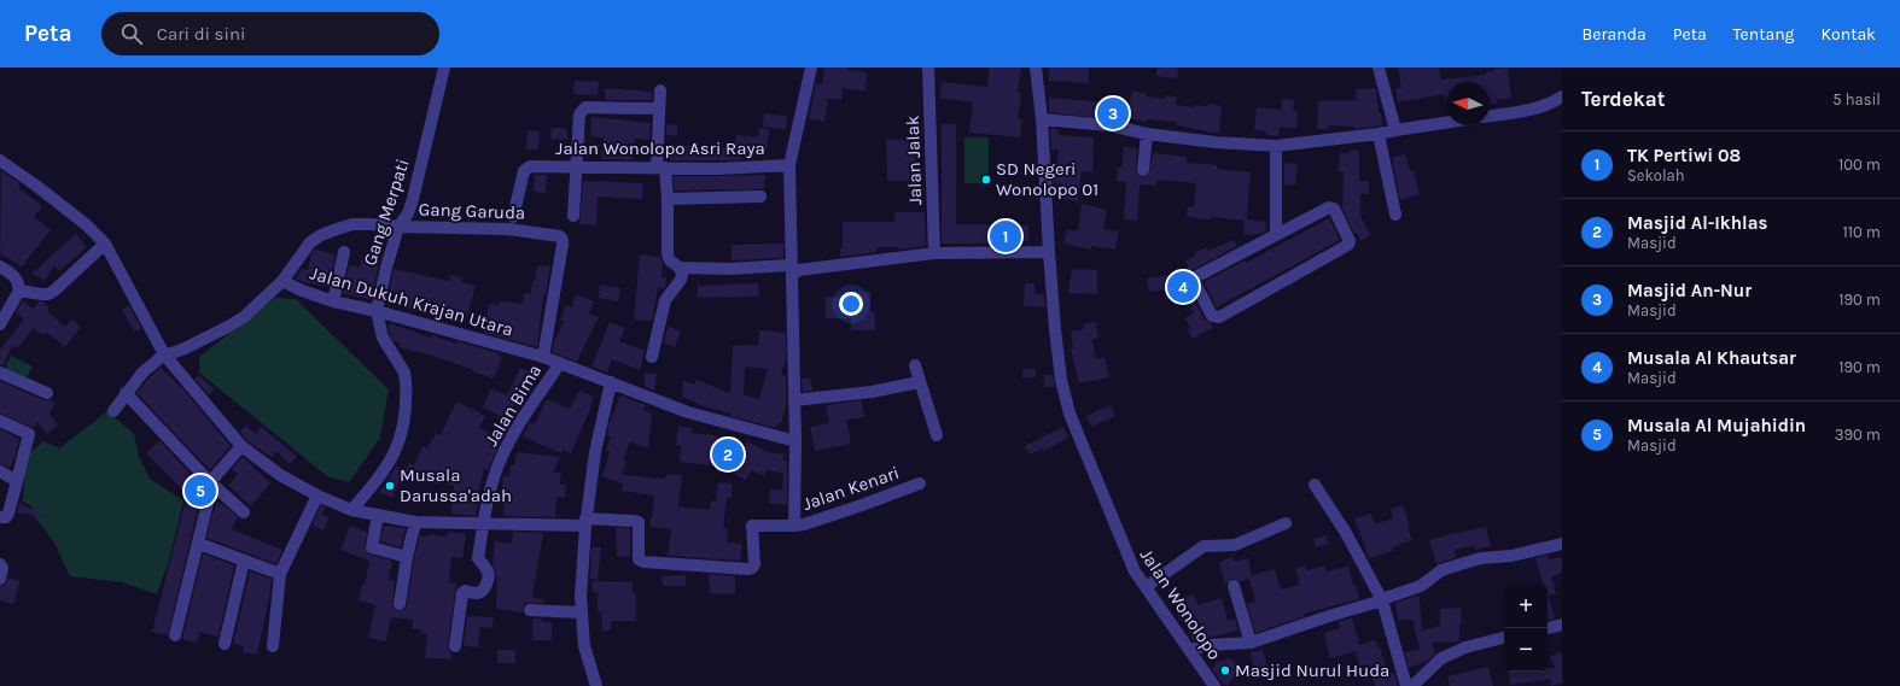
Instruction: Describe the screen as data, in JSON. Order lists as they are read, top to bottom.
{
  "streets": {
    "street": [
      "Jalan Wonolopo Asri Raya",
      "Jalan Jalak",
      "Gang Garuda",
      "Gang Merpati",
      "Jalan Dukuh Krajan Utara",
      "Jalan Bima",
      "Jalan Kenari",
      "Jalan Wonolopo"
    ]
  },
  "crossings": [
    ["Jalan Wonolopo Asri Raya", "Jalan Kenari"],
    ["Gang Garuda", "Gang Merpati"],
    ["Gang Garuda", "Jalan Dukuh Krajan Utara"],
    ["Gang Merpati", "Jalan Dukuh Krajan Utara"],
    ["Jalan Dukuh Krajan Utara", "Jalan Bima"],
    ["Jalan Dukuh Krajan Utara", "Jalan Kenari"]
  ],
  "places": ["SD Negeri Wonolopo 01", "Musala Darussa'adah", "Masjid Nurul Huda"],
  "north": "left",
  "page": {
    "header": "Peta",
    "search": "Cari di sini",
    "nav": [
      "Beranda",
      "Peta",
      "Tentang",
      "Kontak"
    ],
    "heading": ["Terdekat", "5 hasil"],
    "pins": [
      "3",
      "1",
      "4",
      "2",
      "5"
    ],
    "list": [
      {
        "mark": "1",
        "name": "TK Pertiwi 08",
        "note": "Sekolah",
        "value": "100 m"
      },
      {
        "mark": "2",
        "name": "Masjid Al-Ikhlas",
        "note": "Masjid",
        "value": "110 m"
      },
      {
        "mark": "3",
        "name": "Masjid An-Nur",
        "note": "Masjid",
        "value": "190 m"
      },
      {
        "mark": "4",
        "name": "Musala Al Khautsar",
        "note": "Masjid",
        "value": "190 m"
      },
      {
        "mark": "5",
        "name": "Musala Al Mujahidin",
        "note": "Masjid",
        "value": "390 m"
      }
    ],
    "map_buttons": ["+", "−"]
  }
}
